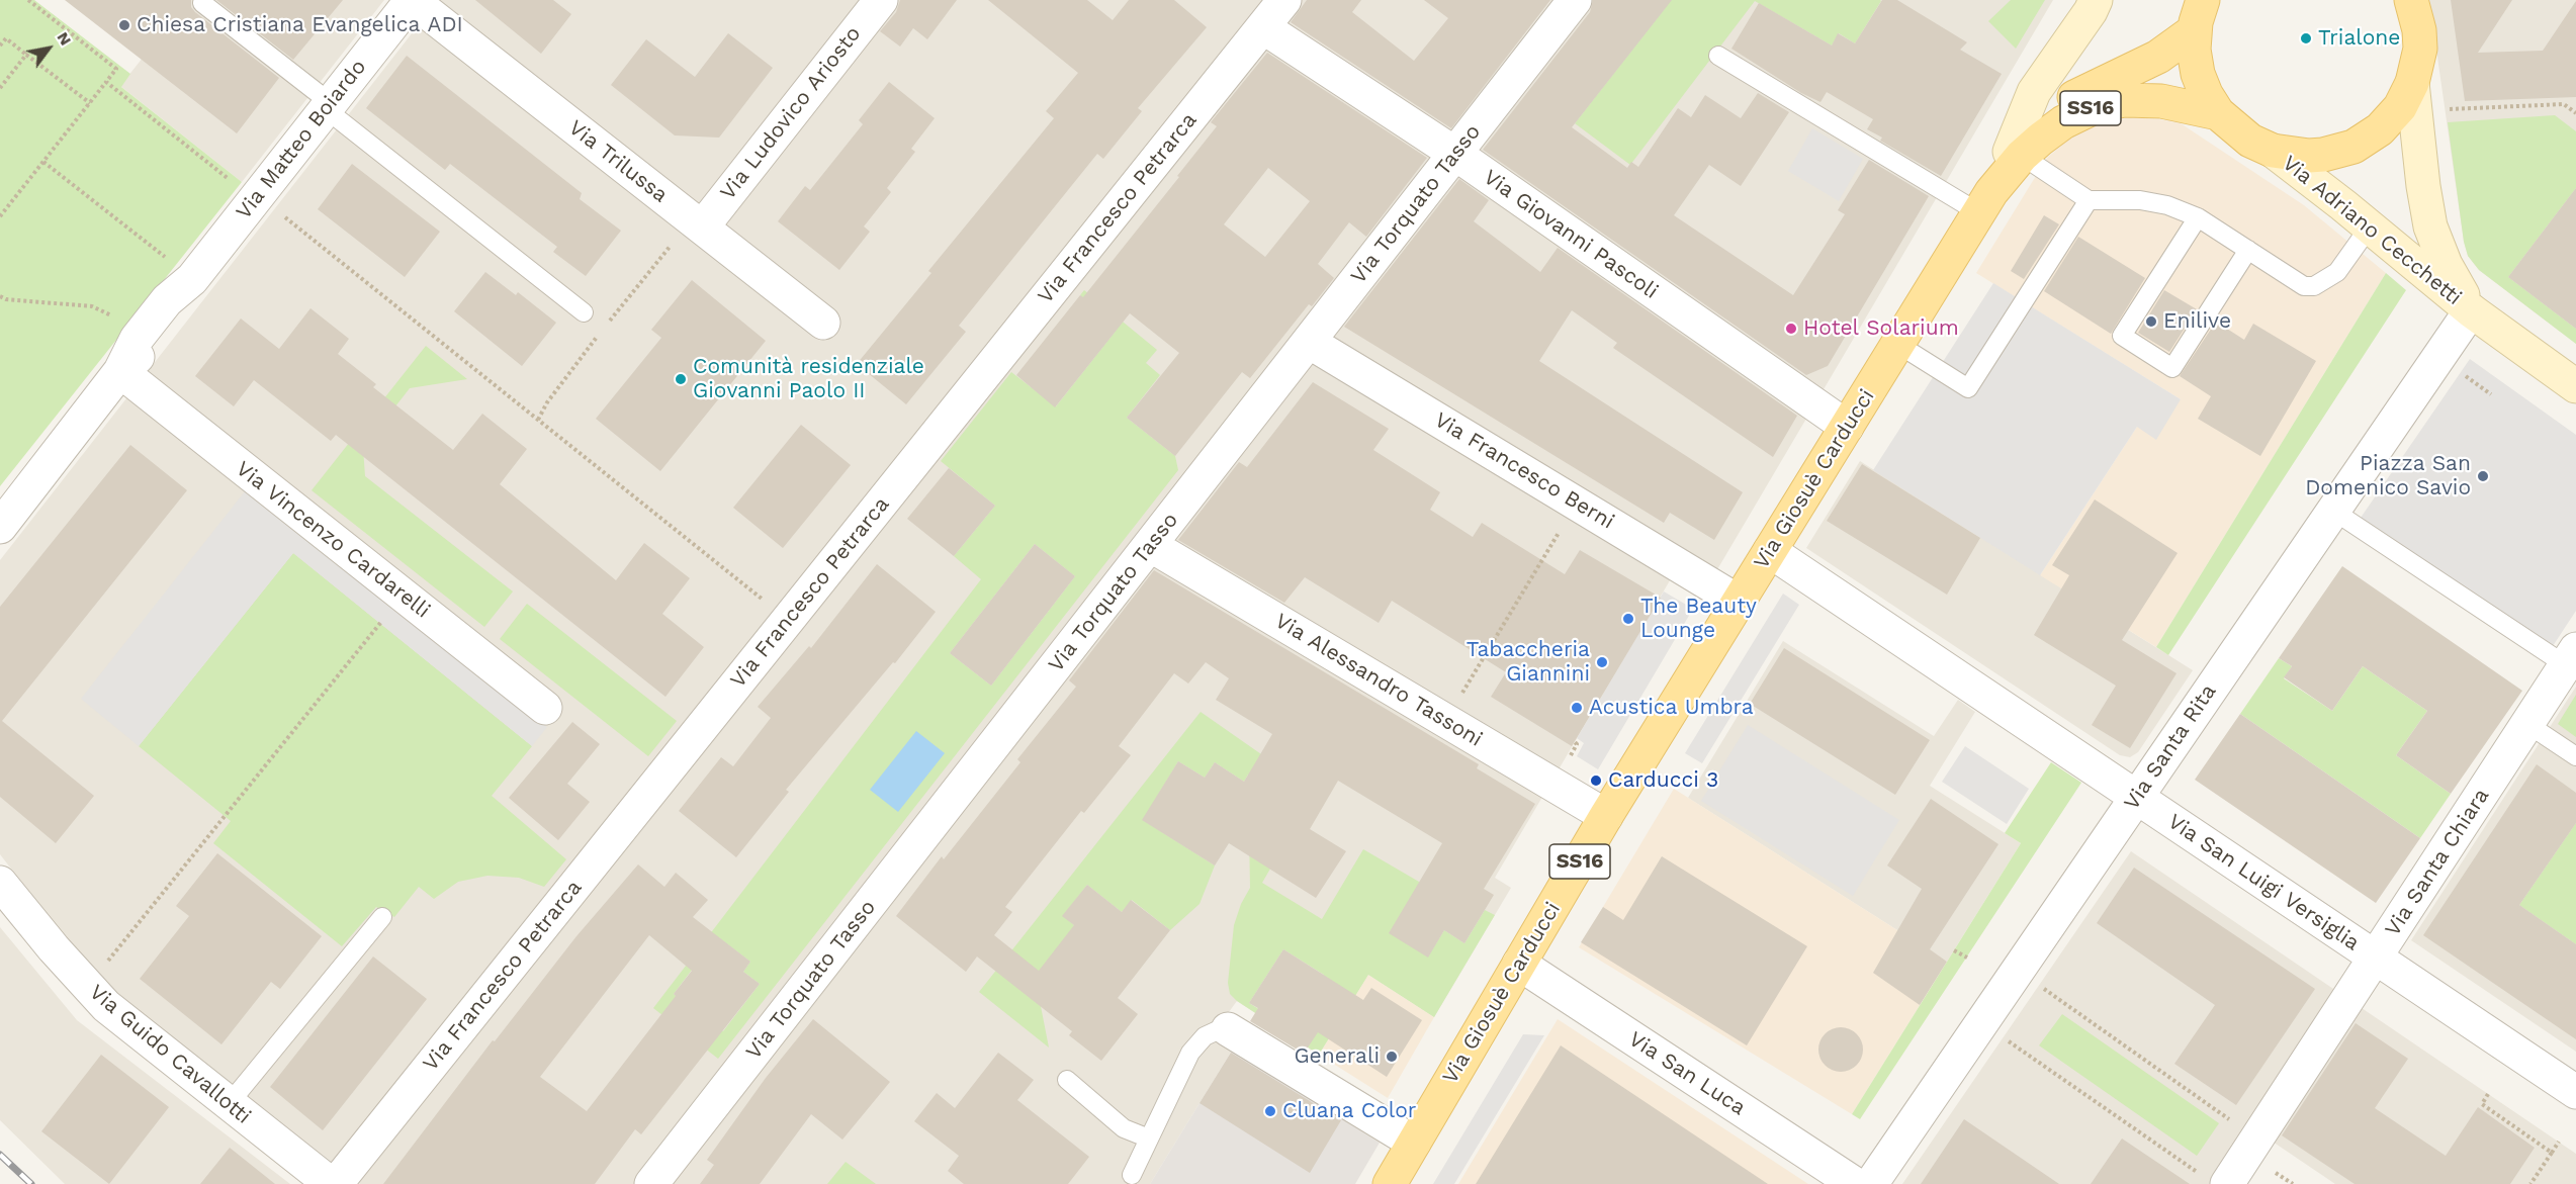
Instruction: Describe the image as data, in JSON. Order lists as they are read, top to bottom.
{
  "streets": {
    "main road": ["SS16", "Via Giosuè Carducci"],
    "street": [
      "Via Ludovico Ariosto",
      "Via Matteo Boiardo",
      "Via Trilussa",
      "Via Torquato Tasso",
      "Via Francesco Petrarca",
      "Via Adriano Cecchetti",
      "Via Giovanni Pascoli",
      "Via Francesco Berni",
      "Via Vincenzo Cardarelli",
      "Via Alessandro Tassoni",
      "Via Santa Rita",
      "Via Santa Chiara",
      "Via San Luigi Versiglia",
      "Via Guido Cavallotti",
      "Via San Luca"
    ]
  },
  "crossings": [
    ["SS16", "Via Adriano Cecchetti"],
    ["SS16", "Via Giosuè Carducci"],
    ["Via Ludovico Ariosto", "Via Trilussa"],
    ["Via Matteo Boiardo", "Via Trilussa"],
    ["Via Matteo Boiardo", "Via Vincenzo Cardarelli"],
    ["Via Torquato Tasso", "Via Giovanni Pascoli"],
    ["Via Torquato Tasso", "Via Francesco Berni"],
    ["Via Torquato Tasso", "Via Alessandro Tassoni"],
    ["Via Francesco Petrarca", "Via Giovanni Pascoli"],
    ["Via Adriano Cecchetti", "Via Santa Rita"],
    ["Via Giovanni Pascoli", "Via Giosuè Carducci"],
    ["Via Francesco Berni", "Via Giosuè Carducci"],
    ["Via Giosuè Carducci", "Via Alessandro Tassoni"],
    ["Via Giosuè Carducci", "Via San Luigi Versiglia"],
    ["Via Giosuè Carducci", "Via San Luca"],
    ["Via Santa Rita", "Via San Luigi Versiglia"],
    ["Via Santa Chiara", "Via San Luigi Versiglia"]
  ],
  "places": [
    "Chiesa Cristiana Evangelica ADI",
    "Trialone",
    "Enilive",
    "Hotel Solarium",
    "Comunità residenziale Giovanni Paolo II",
    "Piazza San Domenico Savio",
    "The Beauty Lounge",
    "Tabaccheria Giannini",
    "Acustica Umbra",
    "Carducci 3",
    "Generali",
    "Cluana Color"
  ],
  "north": "top right"
}
